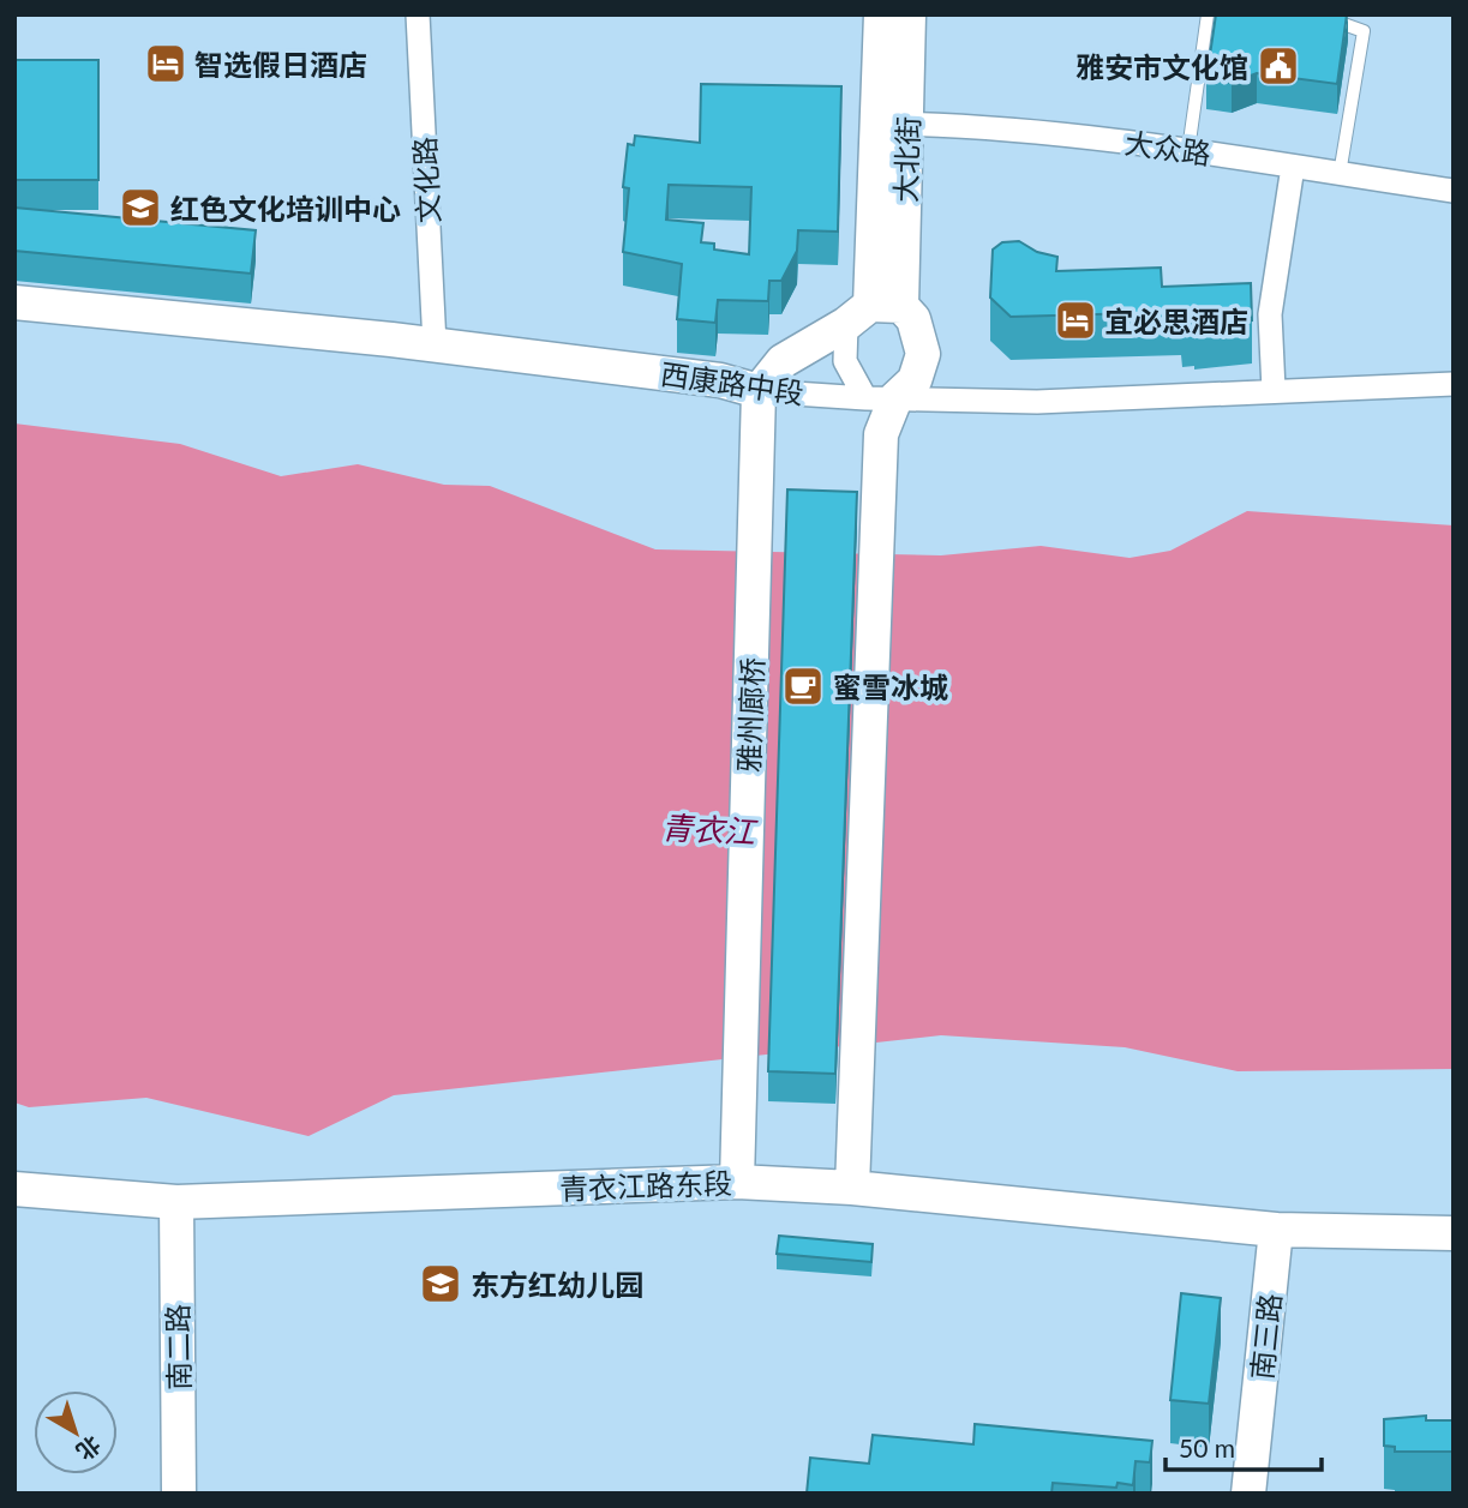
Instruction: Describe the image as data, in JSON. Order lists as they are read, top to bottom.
{
  "streets": {
    "main road": [
      "大北街",
      "西康路中段",
      "雅州廊桥",
      "青衣江路东段",
      "南三路",
      "南二路"
    ],
    "street": ["大众路", "文化路"]
  },
  "crossings": [
    ["大众路", "大北街"],
    ["大北街", "西康路中段"],
    ["文化路", "西康路中段"],
    ["西康路中段", "雅州廊桥"],
    ["雅州廊桥", "青衣江路东段"],
    ["青衣江路东段", "南三路"],
    ["青衣江路东段", "南二路"]
  ],
  "water": ["青衣江"],
  "places": {
    "hotel": ["智选假日酒店", "宜必思酒店"],
    "public building": ["雅安市文化馆"],
    "school or university": ["红色文化培训中心", "东方红幼儿园"],
    "cafe": ["蜜雪冰城"]
  },
  "scale_bar": "50 m",
  "north": "bottom right"
}
